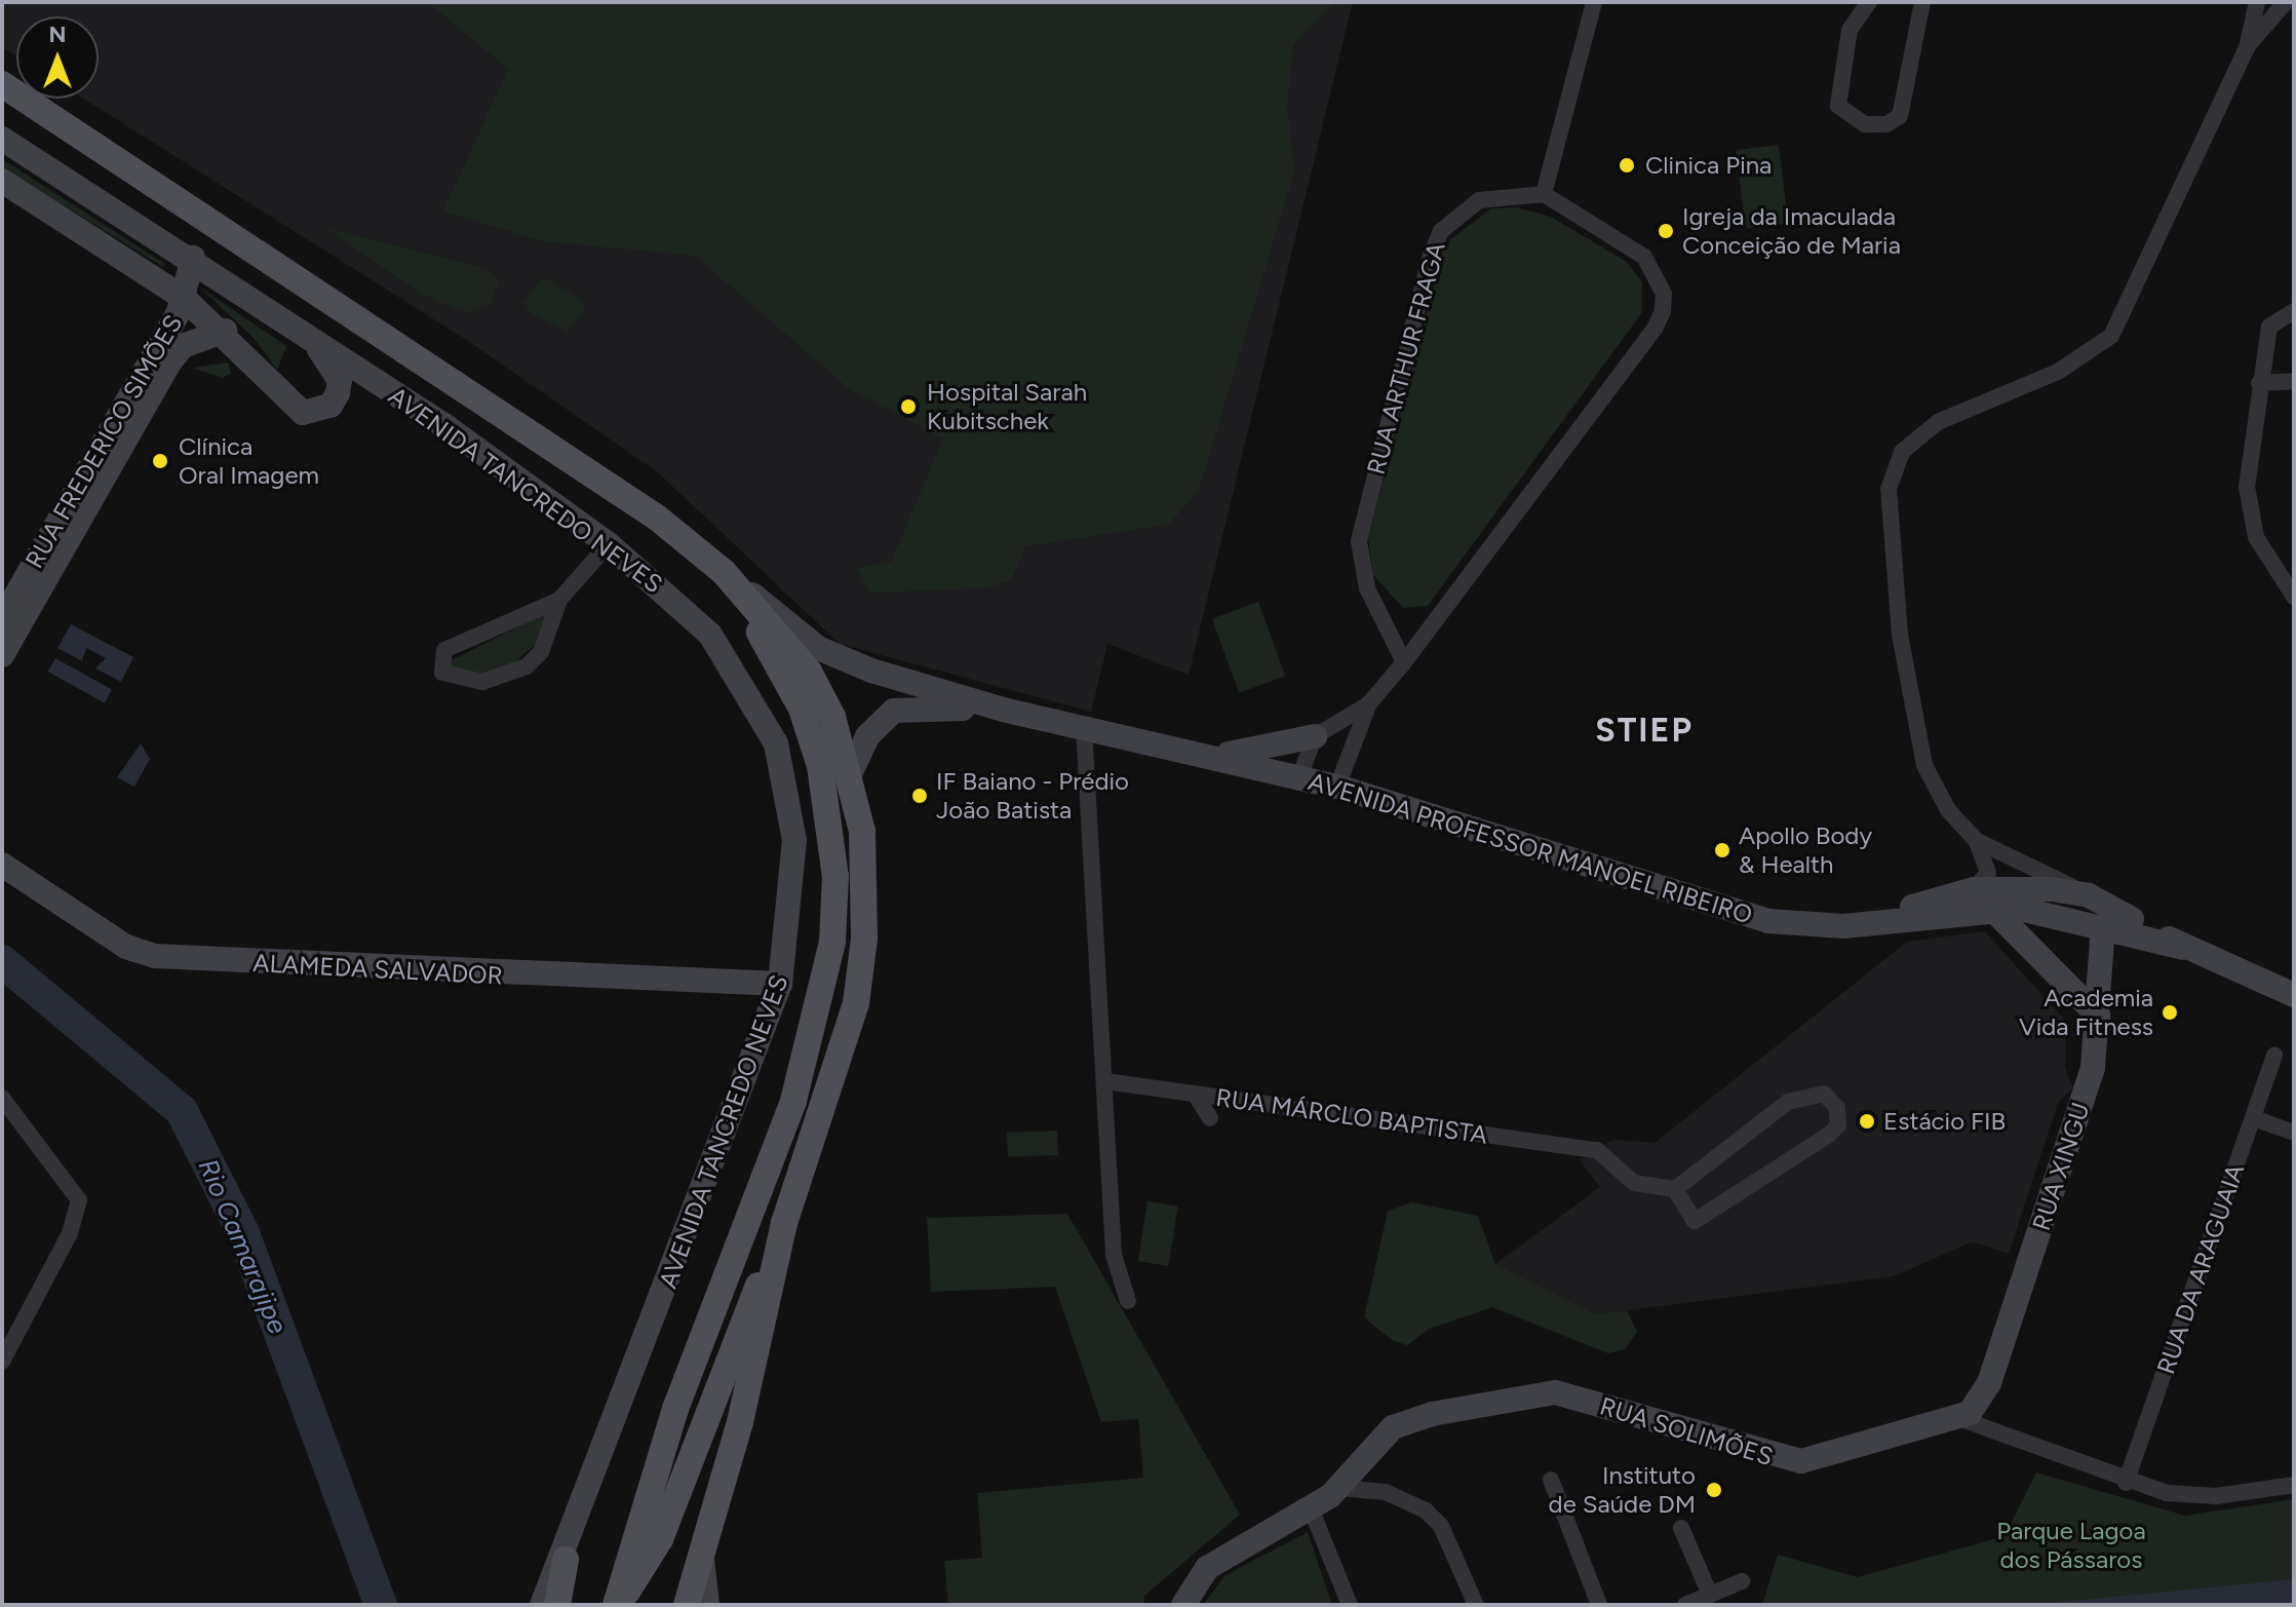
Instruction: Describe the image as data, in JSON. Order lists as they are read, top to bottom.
{
  "streets": {
    "main road": ["AVENIDA TANCREDO NEVES"],
    "street": [
      "RUA ARTHUR FRAGA",
      "RUA FREDERICO SIMÕES",
      "AVENIDA PROFESSOR MANOEL RIBEIRO",
      "ALAMEDA SALVADOR",
      "RUA MÁRCLO BAPTISTA",
      "RUA XINGU",
      "RUA DA ARAGUAIA",
      "RUA SOLIMÕES"
    ]
  },
  "crossings": [
    ["RUA FREDERICO SIMÕES", "AVENIDA TANCREDO NEVES"],
    ["AVENIDA TANCREDO NEVES", "AVENIDA PROFESSOR MANOEL RIBEIRO"],
    ["AVENIDA TANCREDO NEVES", "ALAMEDA SALVADOR"],
    ["AVENIDA PROFESSOR MANOEL RIBEIRO", "RUA XINGU"],
    ["RUA XINGU", "RUA SOLIMÕES"]
  ],
  "districts": ["STIEP"],
  "water": ["Rio Camarajipe"],
  "parks": ["Parque Lagoa dos Pássaros"],
  "places": [
    "Clinica Pina",
    "Igreja da Imaculada Conceição de Maria",
    "Hospital Sarah Kubitschek",
    "Clínica Oral Imagem",
    "IF Baiano - Prédio João Batista",
    "Apollo Body & Health",
    "Academia Vida Fitness",
    "Estácio FIB",
    "Instituto de Saúde DM"
  ],
  "north": "top"
}
